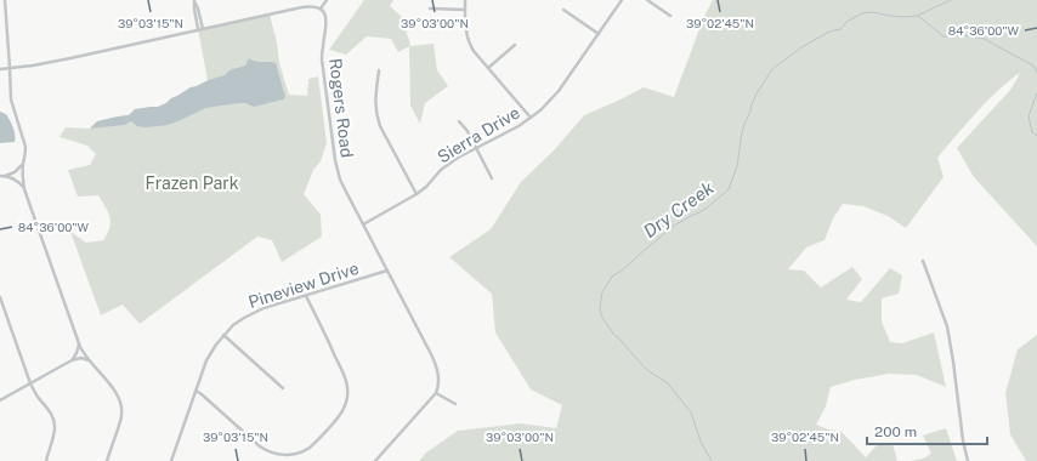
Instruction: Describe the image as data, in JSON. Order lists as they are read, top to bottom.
{
  "streets": {
    "street": ["Rogers Road", "Sierra Drive", "Pineview Drive"]
  },
  "crossings": [
    ["Rogers Road", "Sierra Drive"],
    ["Rogers Road", "Pineview Drive"]
  ],
  "water": ["Dry Creek"],
  "parks": ["Frazen Park"],
  "scale_bar": "200 m",
  "coordinates": [
    "39°03'15\"N",
    "39°03'00\"N",
    "39°02'45\"N",
    "84°36'00\"W"
  ]
}
